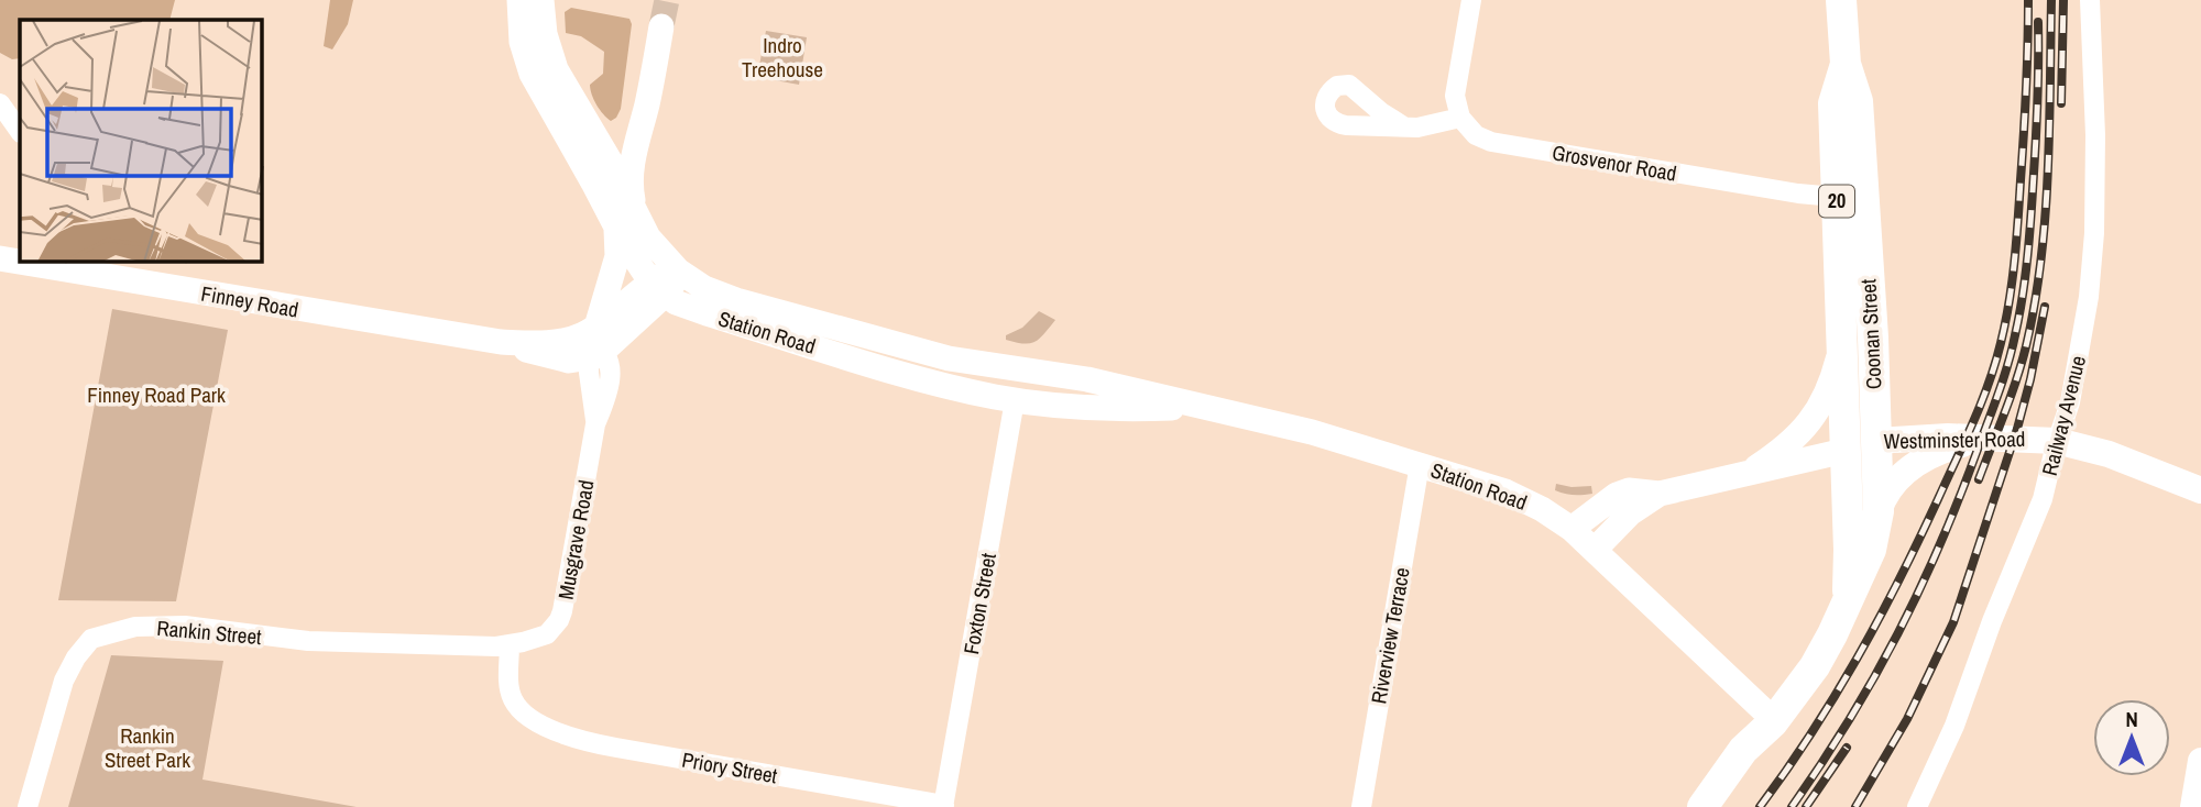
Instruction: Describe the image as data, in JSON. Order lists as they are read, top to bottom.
{
  "streets": {
    "main road": ["20", "Coonan Street", "Westminster Road"],
    "street": [
      "Grosvenor Road",
      "Finney Road",
      "Station Road",
      "Railway Avenue",
      "Musgrave Road",
      "Foxton Street",
      "Rankin Street",
      "Riverview Terrace",
      "Priory Street"
    ]
  },
  "crossings": [
    ["Grosvenor Road", "Coonan Street"],
    ["Finney Road", "Musgrave Road"],
    ["Station Road", "Coonan Street"],
    ["Station Road", "Westminster Road"],
    ["Station Road", "Foxton Street"],
    ["Station Road", "Riverview Terrace"],
    ["Coonan Street", "Westminster Road"],
    ["Railway Avenue", "Westminster Road"],
    ["Musgrave Road", "Rankin Street"],
    ["Musgrave Road", "Priory Street"],
    ["Foxton Street", "Priory Street"],
    ["Rankin Street", "Priory Street"]
  ],
  "parks": ["Indro Treehouse", "Finney Road Park", "Rankin Street Park"],
  "north": "top"
}
